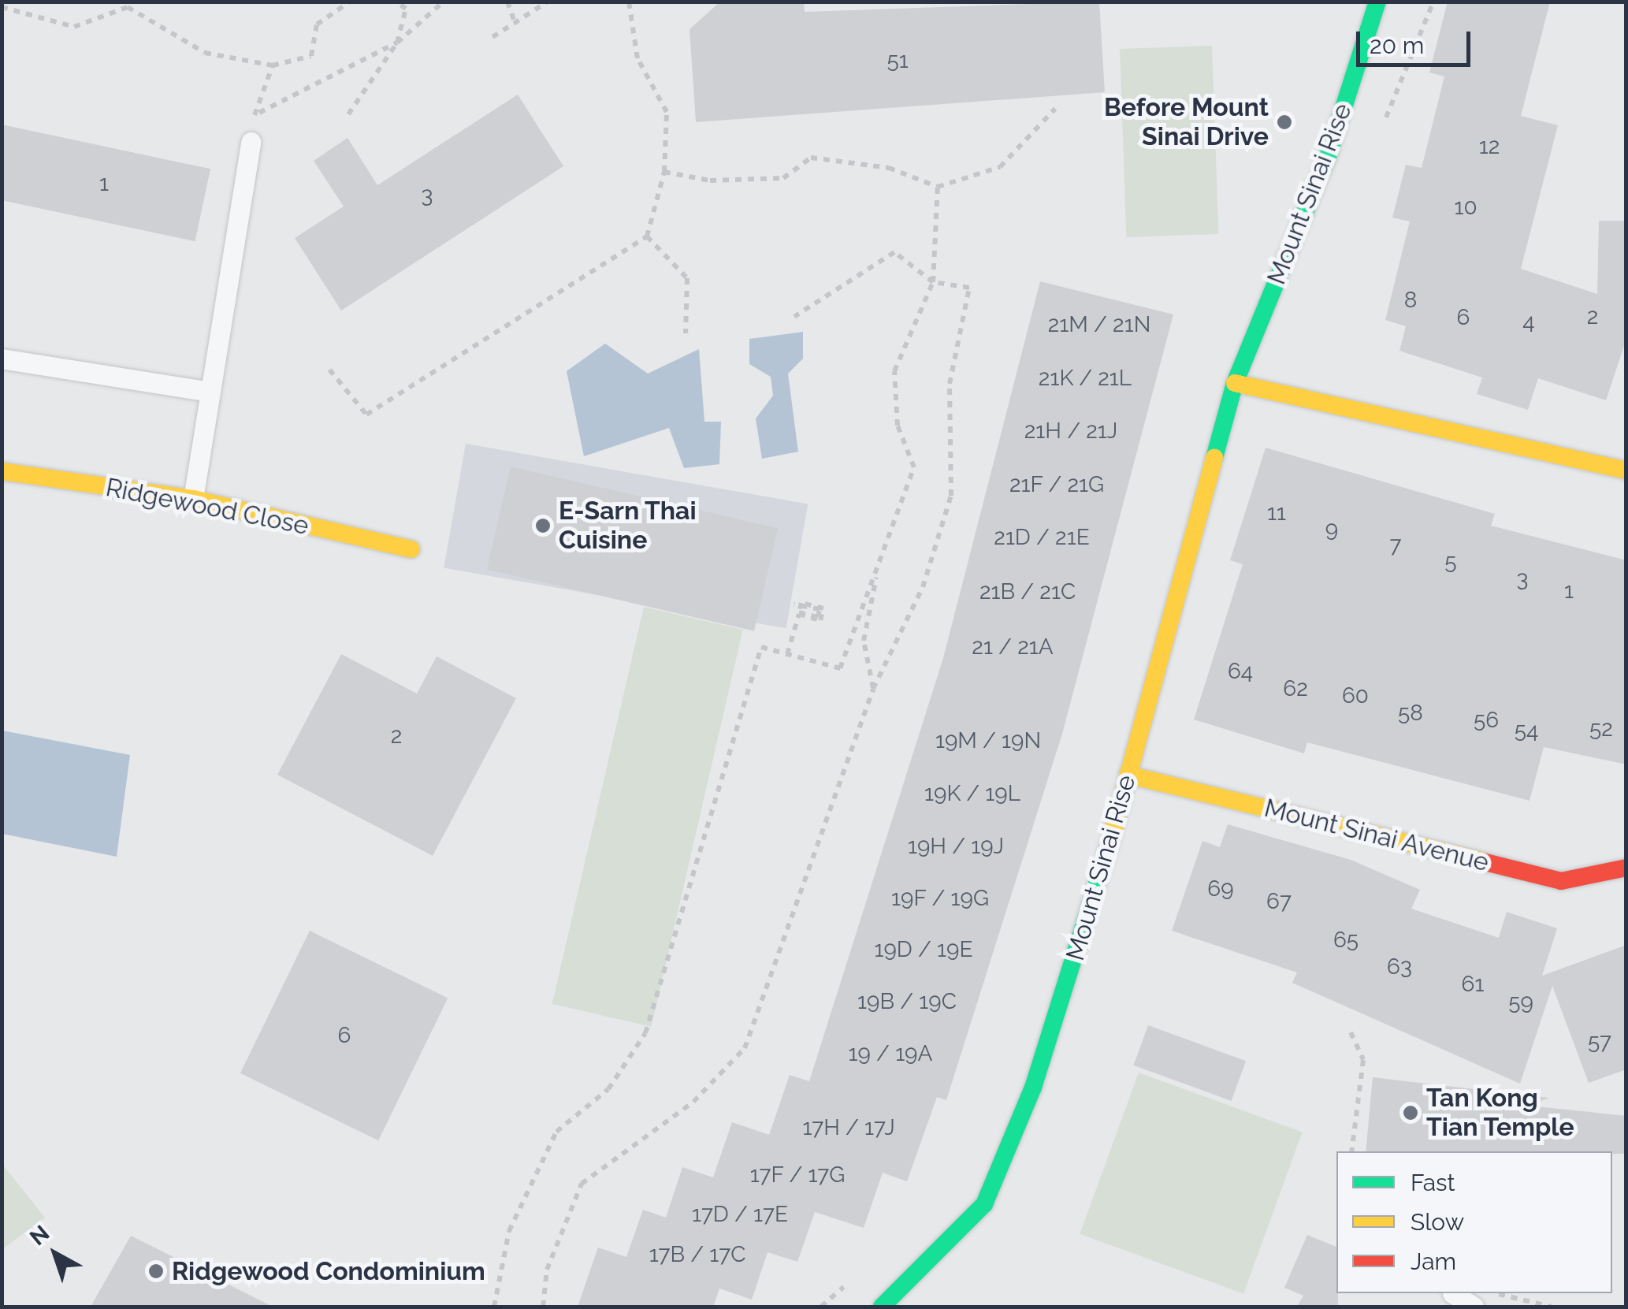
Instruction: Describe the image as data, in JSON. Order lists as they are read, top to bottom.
{
  "streets": {
    "street": ["Mount Sinai Rise", "Ridgewood Close", "Mount Sinai Avenue"]
  },
  "crossings": [
    ["Mount Sinai Rise", "Mount Sinai Avenue"]
  ],
  "places": [
    "Before Mount Sinai Drive",
    "E-Sarn Thai Cuisine",
    "Tan Kong Tian Temple",
    "Ridgewood Condominium"
  ],
  "house_numbers": [
    "51",
    "12",
    "1",
    "3",
    "10",
    "8",
    "2",
    "6",
    "4",
    "21M / 21N",
    "21K / 21L",
    "21H / 21J",
    "21F / 21G",
    "11",
    "9",
    "21D / 21E",
    "7",
    "5",
    "3",
    "1",
    "21B / 21C",
    "21 / 21A",
    "64",
    "62",
    "60",
    "58",
    "56",
    "52",
    "54",
    "2",
    "19M / 19N",
    "19K / 19L",
    "19H / 19J",
    "69",
    "19F / 19G",
    "67",
    "65",
    "19D / 19E",
    "63",
    "61",
    "19B / 19C",
    "59",
    "6",
    "57",
    "19 / 19A",
    "17H / 17J",
    "17F / 17G",
    "17D / 17E",
    "17B / 17C"
  ],
  "legend": ["Fast", "Slow", "Jam"],
  "scale_bar": "20 m",
  "north": "top left"
}
